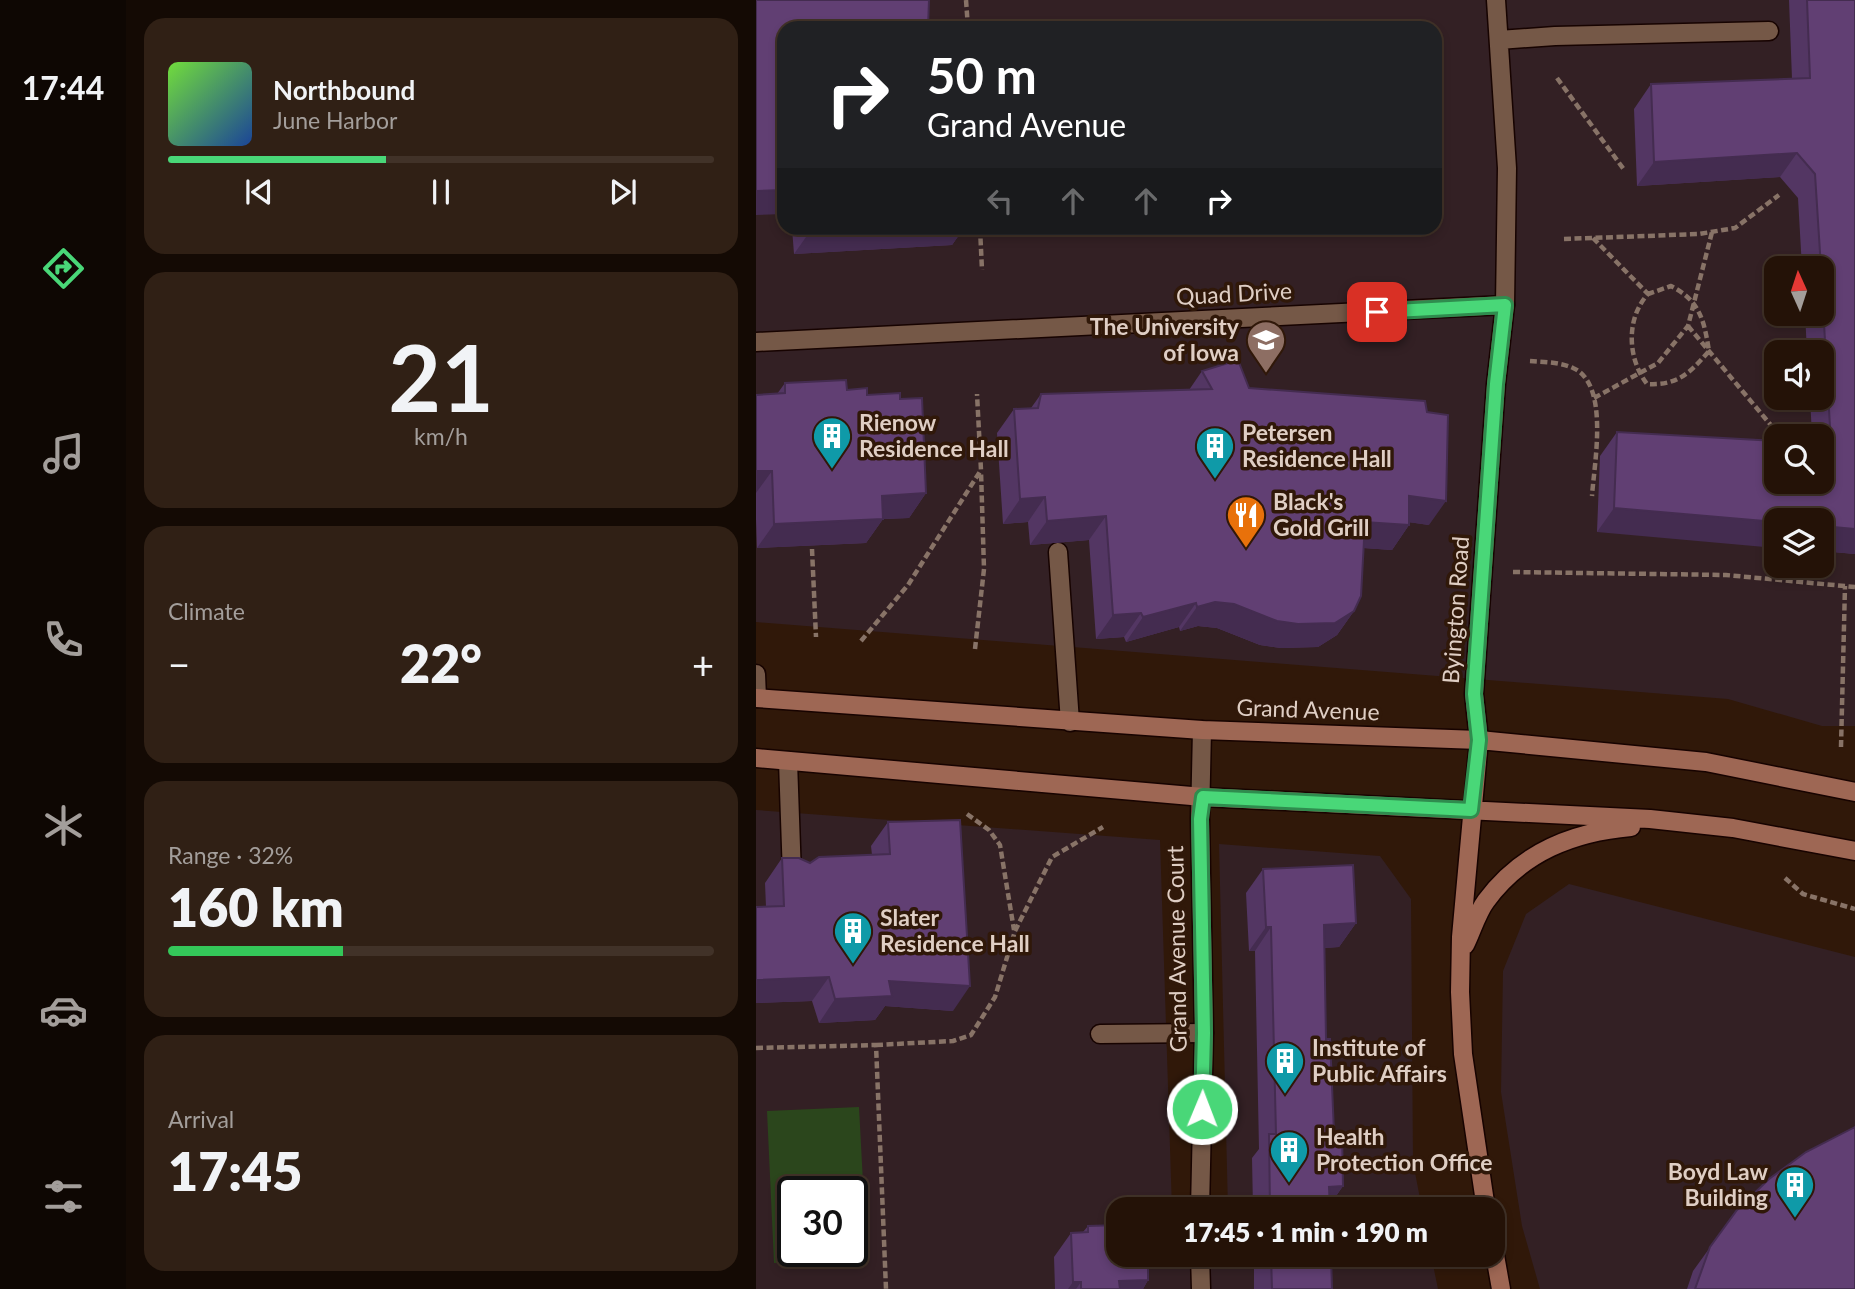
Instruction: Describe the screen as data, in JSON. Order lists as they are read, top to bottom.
{
  "streets": {
    "main road": ["Byington Road", "Grand Avenue"],
    "street": ["Quad Drive", "Grand Avenue Court"]
  },
  "crossings": [
    ["Quad Drive", "Byington Road"],
    ["Byington Road", "Grand Avenue"],
    ["Grand Avenue", "Grand Avenue Court"]
  ],
  "places": {
    "school or university": ["The University of Iowa"],
    "building": [
      "Rienow Residence Hall",
      "Petersen Residence Hall",
      "Slater Residence Hall",
      "Institute of Public Affairs",
      "Health Protection Office",
      "Boyd Law Building"
    ],
    "restaurant": ["Black's Gold Grill"]
  },
  "north": "top",
  "page": {
    "tabs": "17:44",
    "turn": ["50 m", "Grand Avenue"],
    "song": ["Northbound", "June Harbor"],
    "tile": [
      ["21", "km/h"],
      "Climate",
      ["Range · 32%", "160 km"],
      ["Arrival", "17:45"]
    ],
    "heat": ["−", "22°", "+"],
    "limit": "30",
    "trip": "17:45 · 1 min · 190 m"
  }
}
